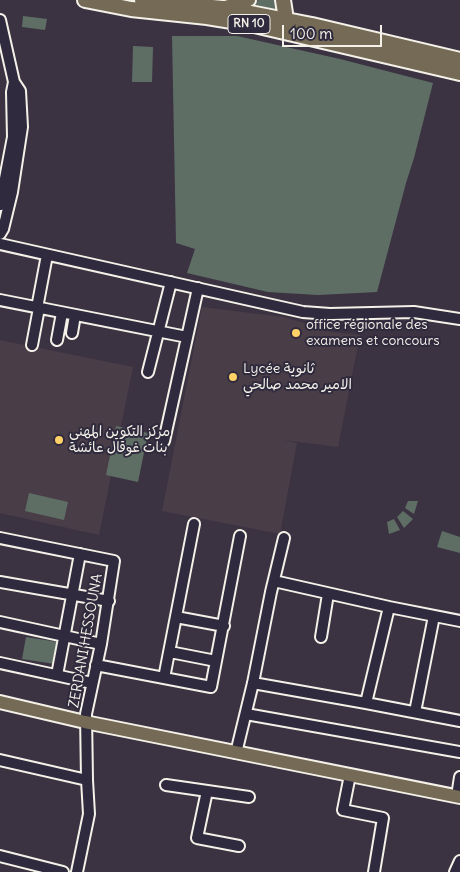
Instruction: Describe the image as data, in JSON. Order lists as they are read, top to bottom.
{
  "streets": {
    "highway": ["RN 10"],
    "street": ["ZERDANI HESSOUNA"]
  },
  "places": ["office régionale des examens et concours", "Lycée ثانوية الامير محمد صالحي", "مركز التكوين المهني بنات غوقال عائشة"],
  "scale_bar": "100 m"
}
